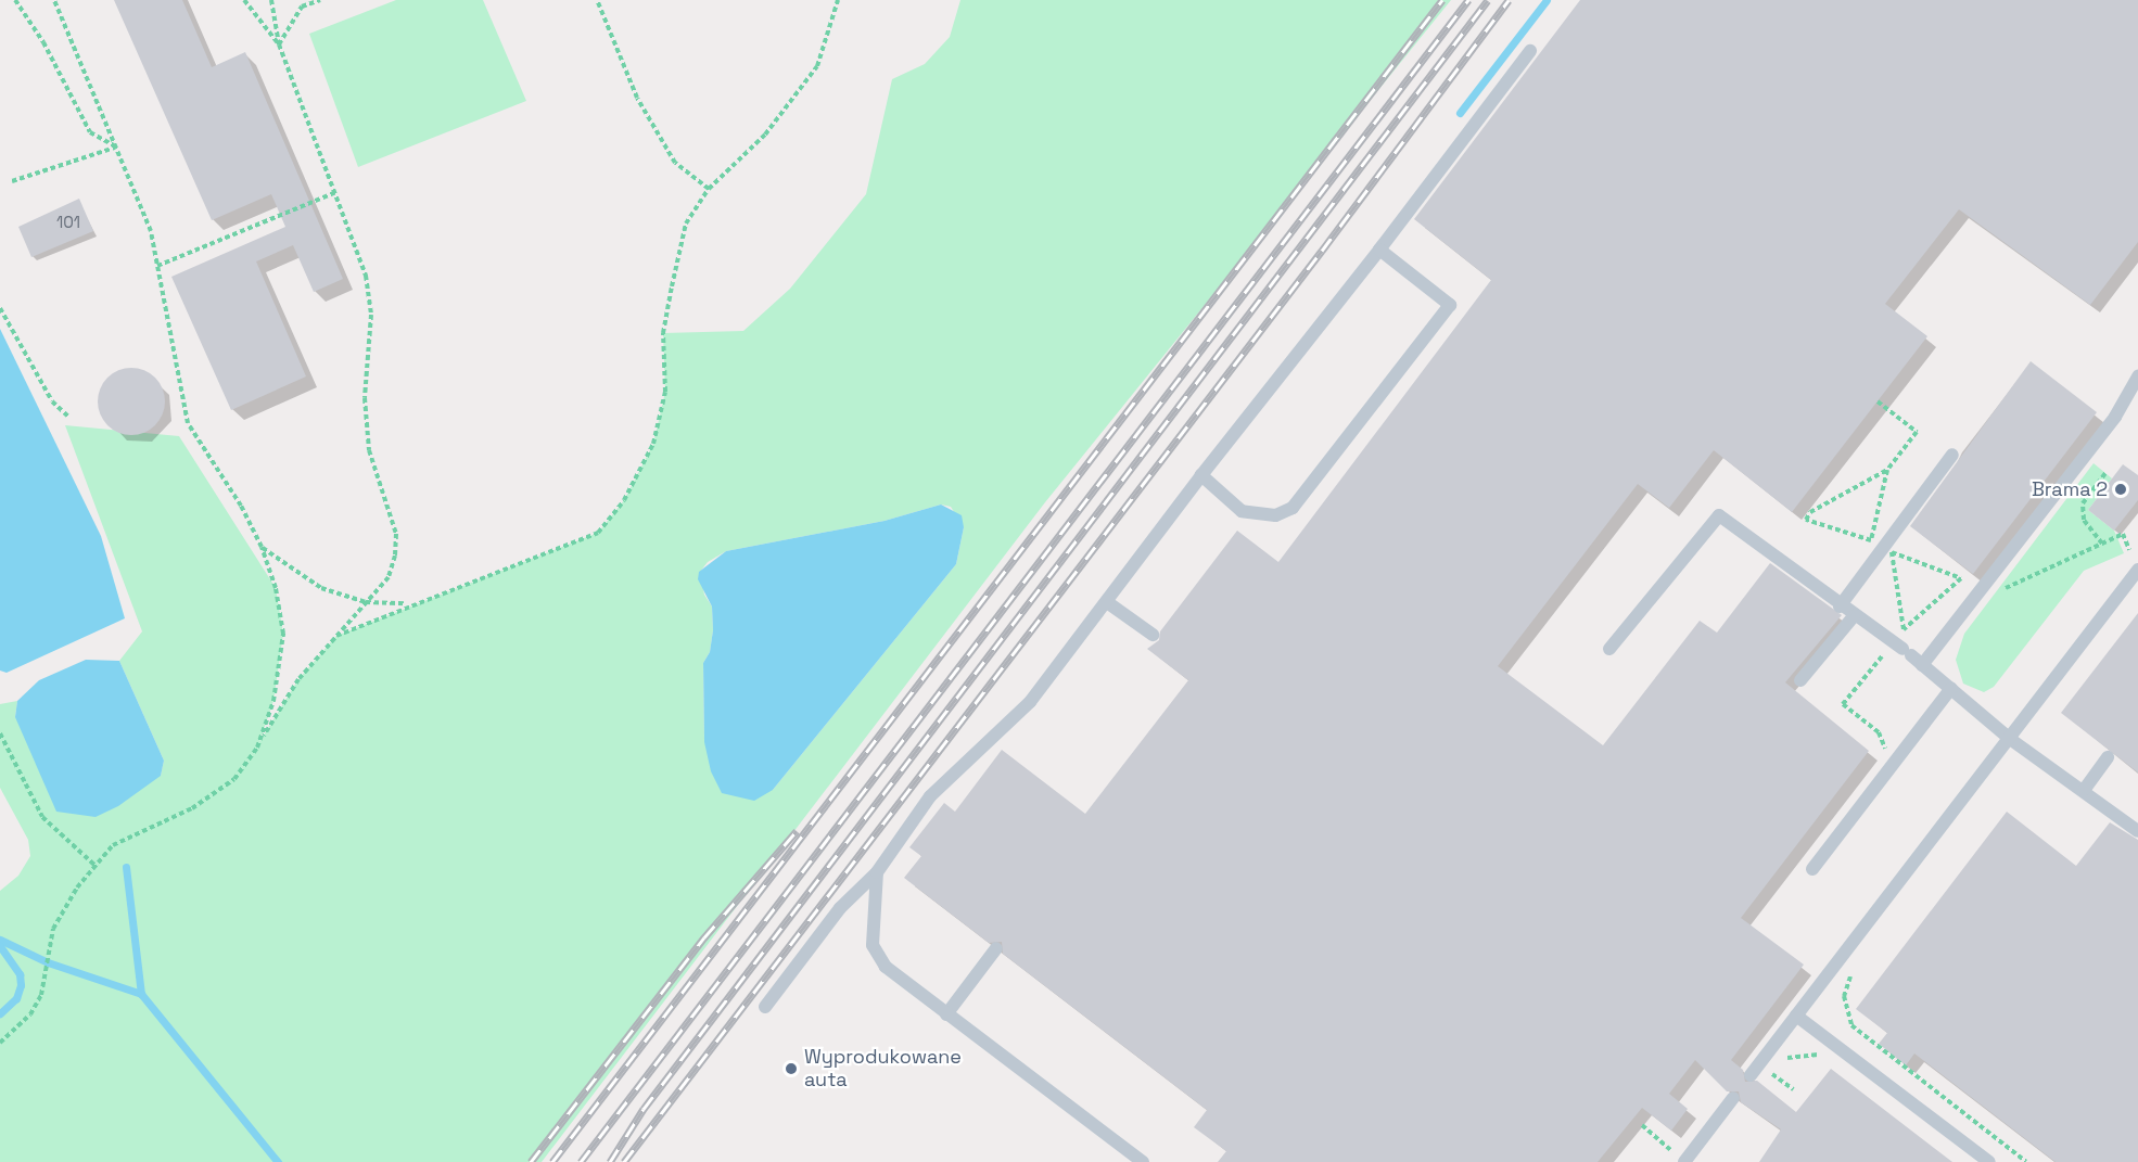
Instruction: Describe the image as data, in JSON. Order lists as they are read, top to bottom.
{
  "places": ["Brama 2", "Wyprodukowane auta"],
  "house_numbers": ["101"]
}
